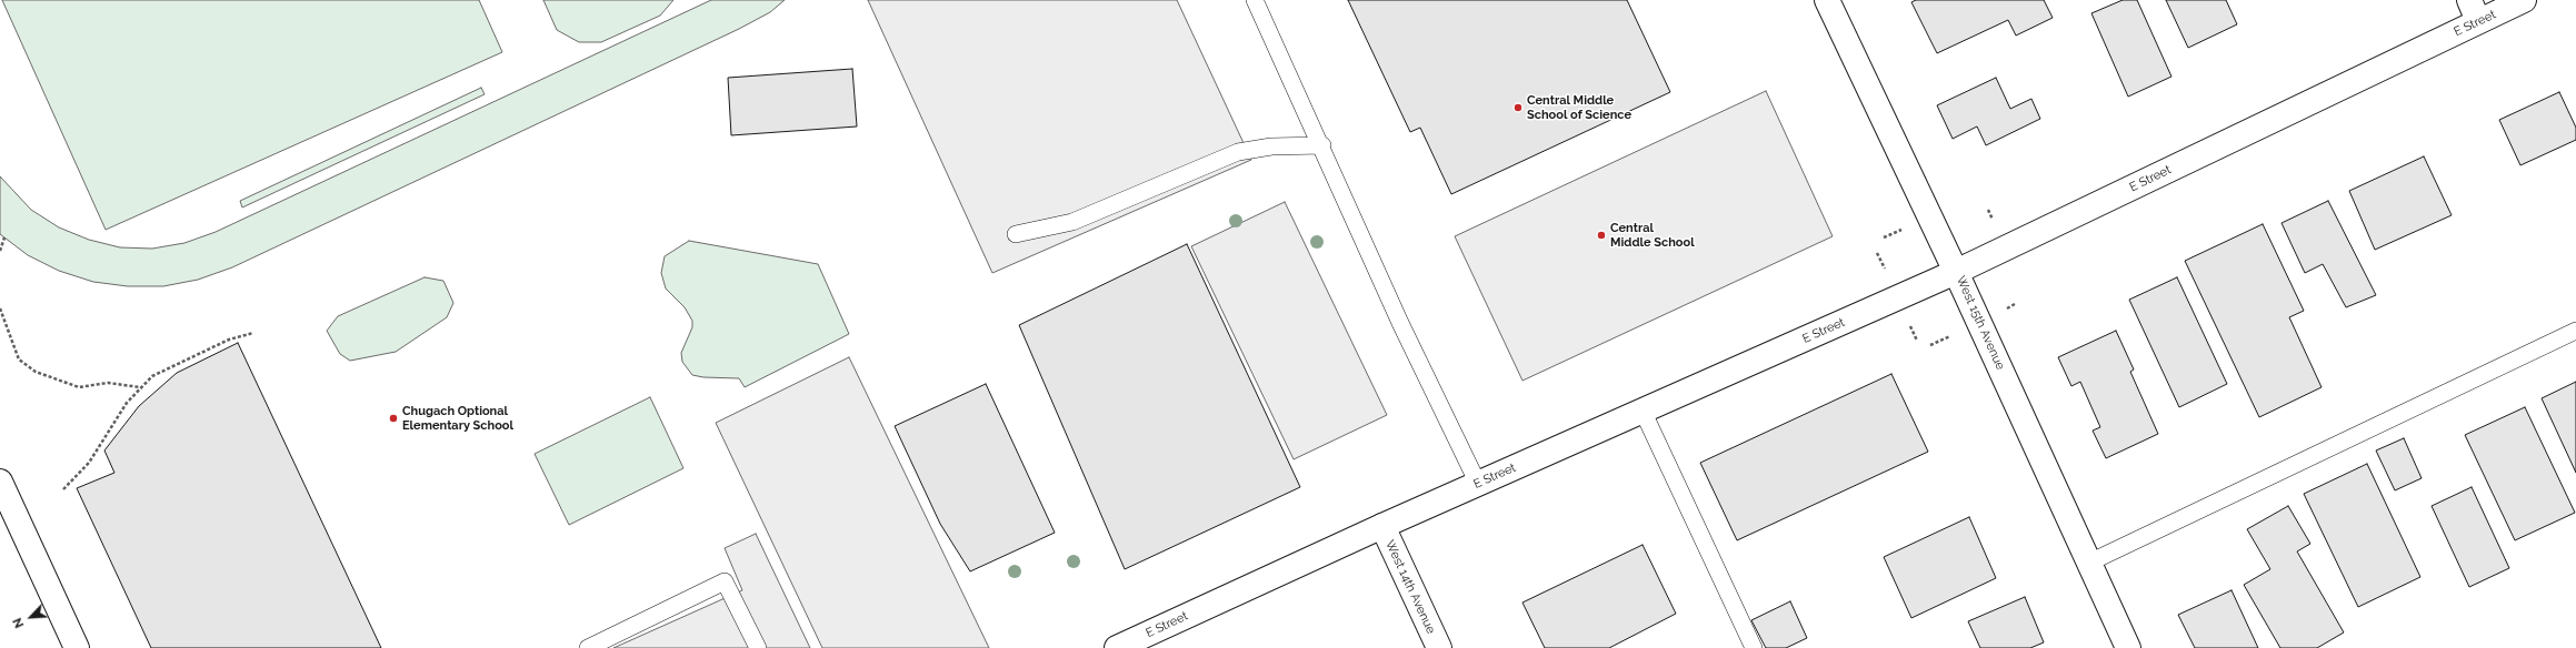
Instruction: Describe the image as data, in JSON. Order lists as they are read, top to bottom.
{
  "streets": {
    "main road": ["E Street", "West 15th Avenue", "West 14th Avenue"]
  },
  "crossings": [
    ["E Street", "West 15th Avenue"],
    ["E Street", "West 14th Avenue"]
  ],
  "places": ["Central Middle School of Science", "Central Middle School", "Chugach Optional Elementary School"],
  "north": "bottom left"
}
